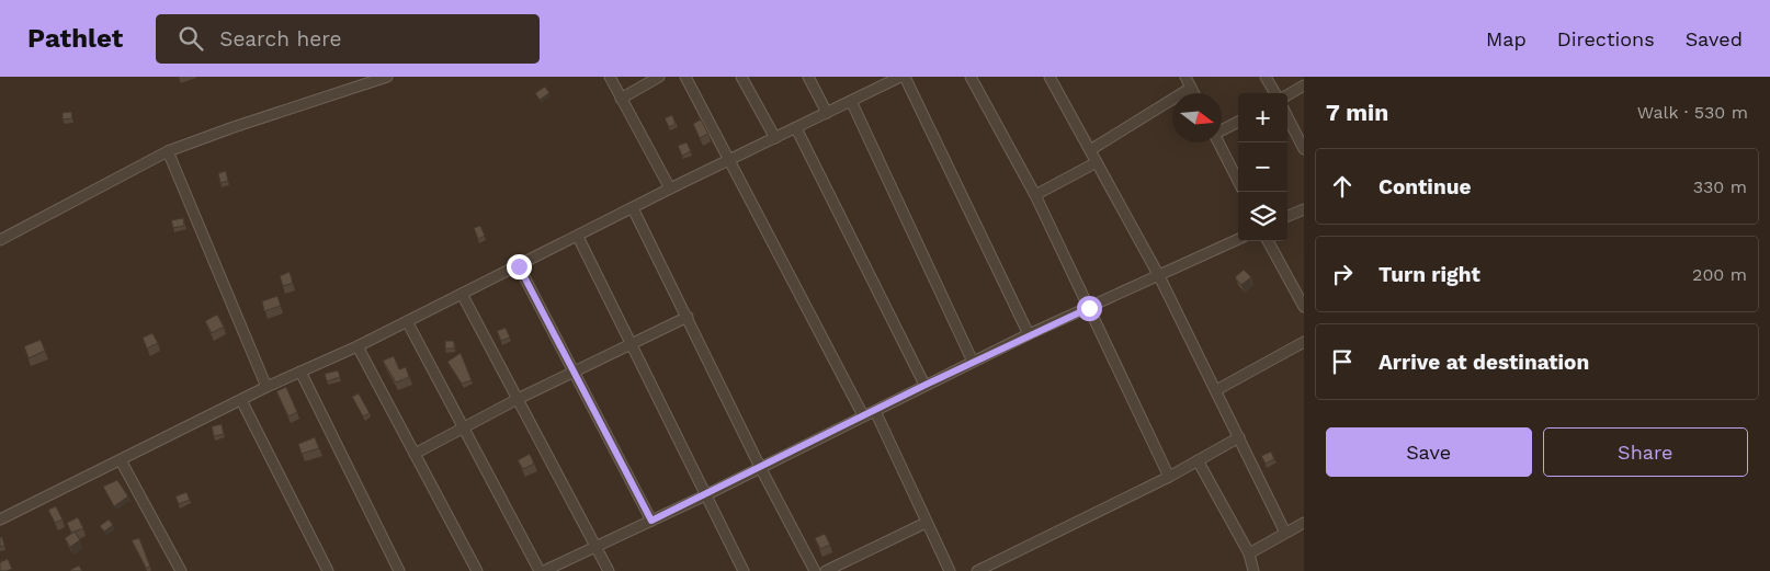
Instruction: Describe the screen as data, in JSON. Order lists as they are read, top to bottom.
{
  "north": "right",
  "page": {
    "header": "Pathlet",
    "search": "Search here",
    "nav": ["Map", "Directions", "Saved"],
    "heading": ["7 min", "Walk · 530 m"],
    "map_buttons": ["+", "−"],
    "list": [
      ["Continue", "330 m"],
      ["Turn right", "200 m"],
      "Arrive at destination"
    ],
    "buttons": ["Save", "Share"]
  }
}
